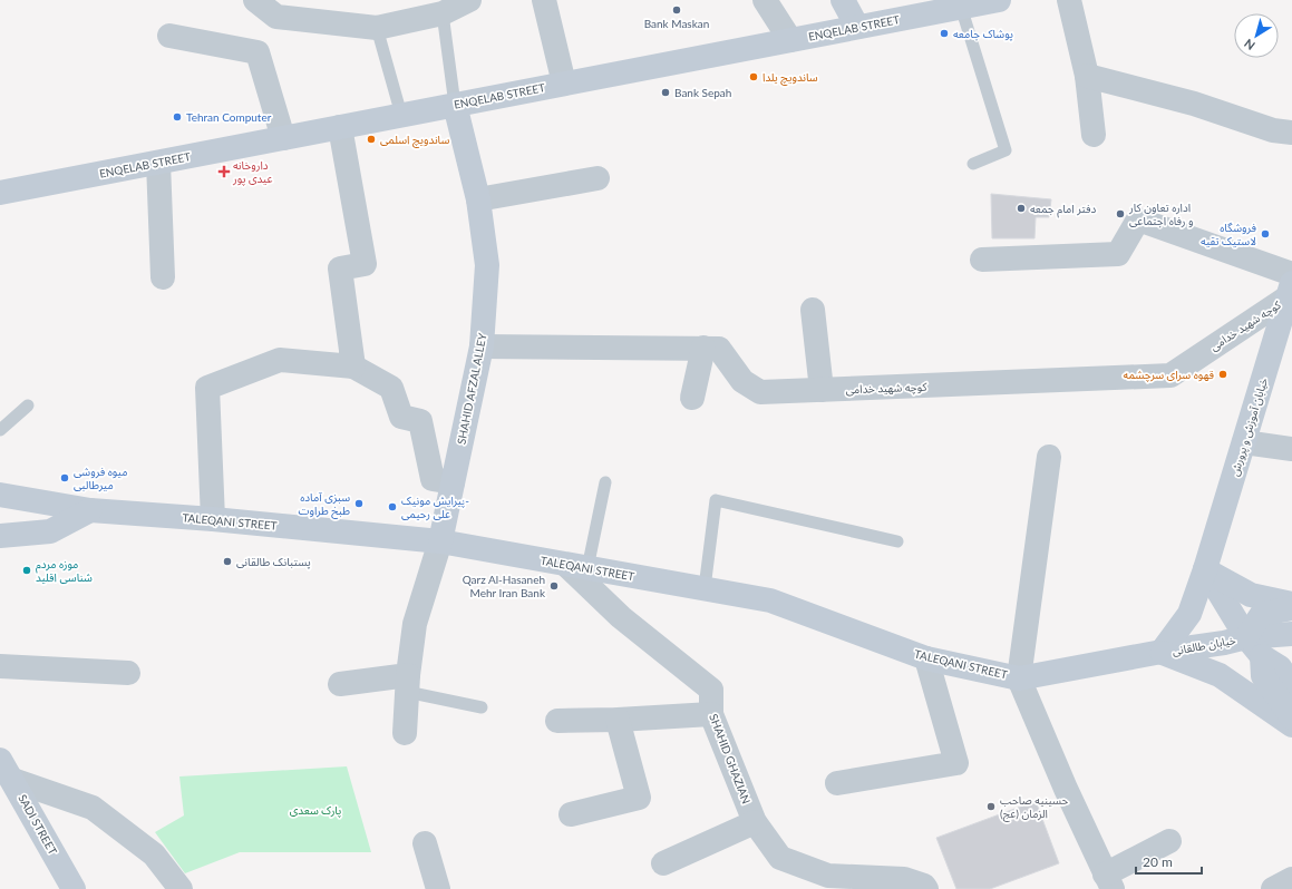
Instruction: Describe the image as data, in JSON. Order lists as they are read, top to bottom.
{
  "streets": {
    "main road": [
      "ENQELAB STREET",
      "SHAHID AFZAL ALLEY",
      "خیابان آموزش و پرورش",
      "TALEQANI STREET",
      "خیابان طالقانی",
      "SADI STREET"
    ],
    "street": ["کوچه شهید خدامی", "SHAHID GHAZIAN"]
  },
  "crossings": [
    ["ENQELAB STREET", "SHAHID AFZAL ALLEY"],
    ["کوچه شهید خدامی", "SHAHID AFZAL ALLEY"],
    ["کوچه شهید خدامی", "خیابان آموزش و پرورش"],
    ["SHAHID AFZAL ALLEY", "TALEQANI STREET"],
    ["خیابان آموزش و پرورش", "TALEQANI STREET"],
    ["خیابان آموزش و پرورش", "خیابان طالقانی"],
    ["TALEQANI STREET", "خیابان طالقانی"],
    ["TALEQANI STREET", "SHAHID GHAZIAN"]
  ],
  "parks": ["پارک سعدی"],
  "places": {
    "other": [
      "Bank Maskan",
      "پوشاک جامعه",
      "ساندویچ یلدا",
      "Bank Sepah",
      "Tehran Computer",
      "ساندویچ اسلمی",
      "دفتر امام جمعه",
      "اداره تعاون کار و رفاه اجتماعی",
      "فروشگاه لاستیک تقیه",
      "قهوه سرای سرچشمه",
      "میوه فروشی میرطالبی",
      "سبزی آماده طبخ طراوت",
      "پیرایش مونیک- علی رحیمی",
      "پستبانک طالقانی",
      "موزه مردم شناسی اقلید",
      "Qarz Al-Hasaneh Mehr Iran Bank",
      "حسینیه صاحب الزمان (عج)"
    ],
    "health": ["داروخانه عیدی پور"]
  },
  "scale_bar": "20 m",
  "north": "bottom left"
}
